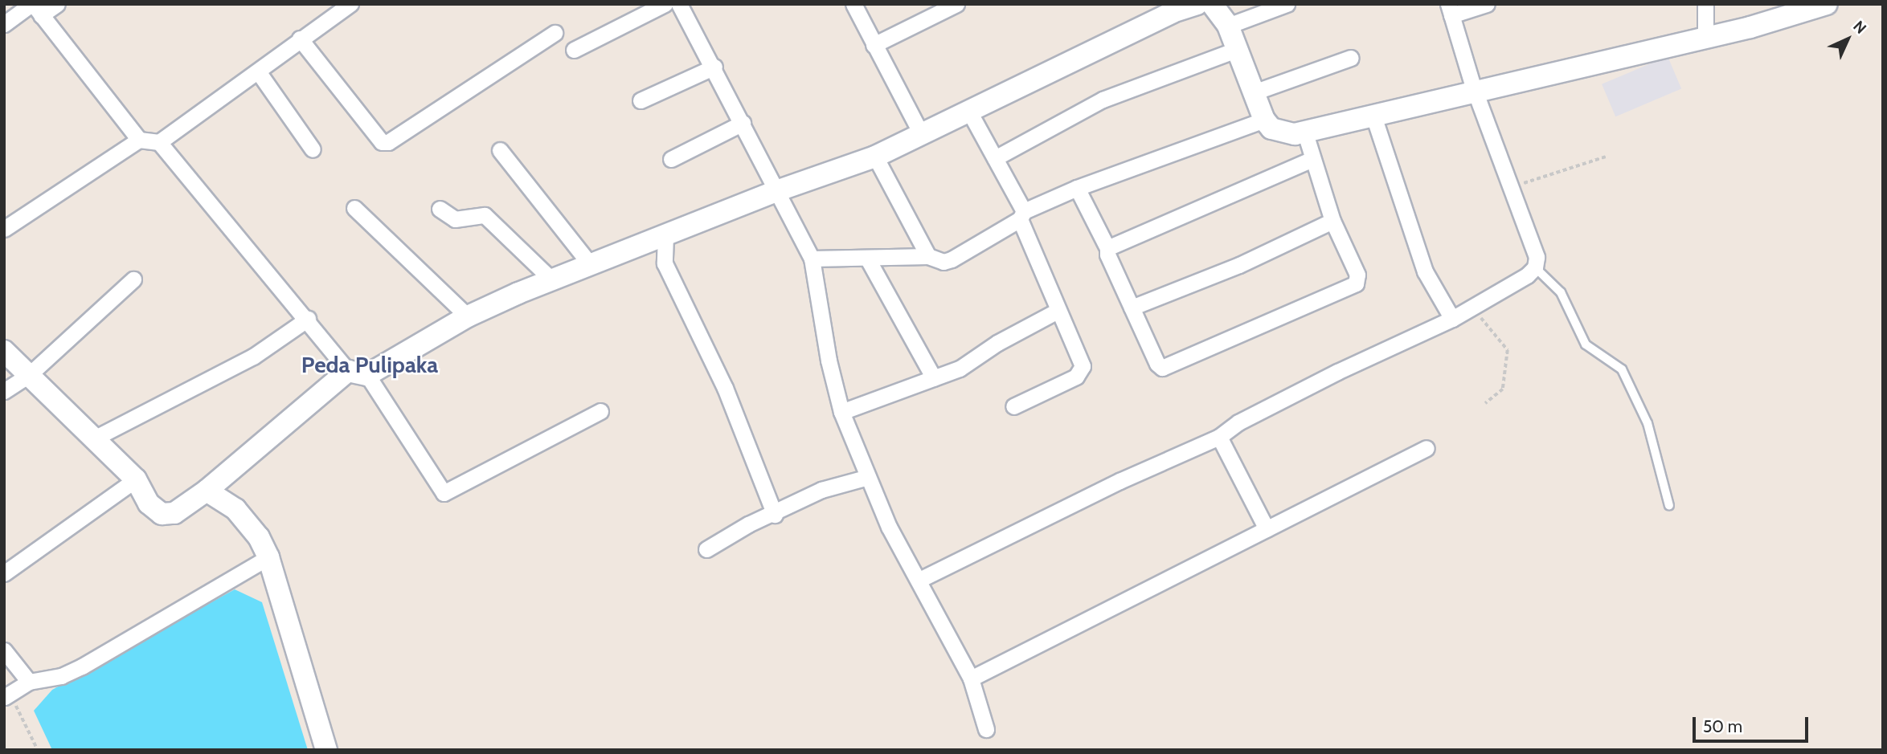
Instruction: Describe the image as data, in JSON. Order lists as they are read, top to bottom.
{
  "districts": ["Peda Pulipaka"],
  "scale_bar": "50 m",
  "north": "top right"
}
